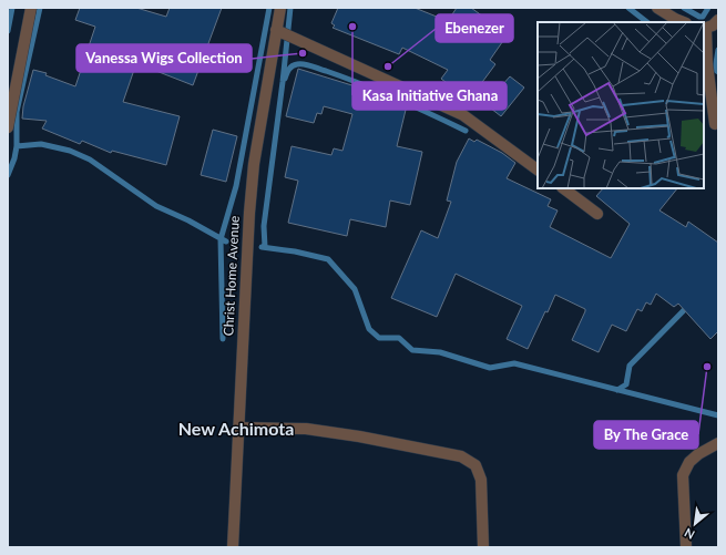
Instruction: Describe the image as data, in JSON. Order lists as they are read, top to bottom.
{
  "streets": {
    "street": ["Christ Home Avenue"]
  },
  "districts": ["New Achimota"],
  "places": [
    "Kasa Initiative Ghana",
    "Vanessa Wigs Collection",
    "Ebenezer",
    "By The Grace"
  ],
  "north": "bottom left"
}
